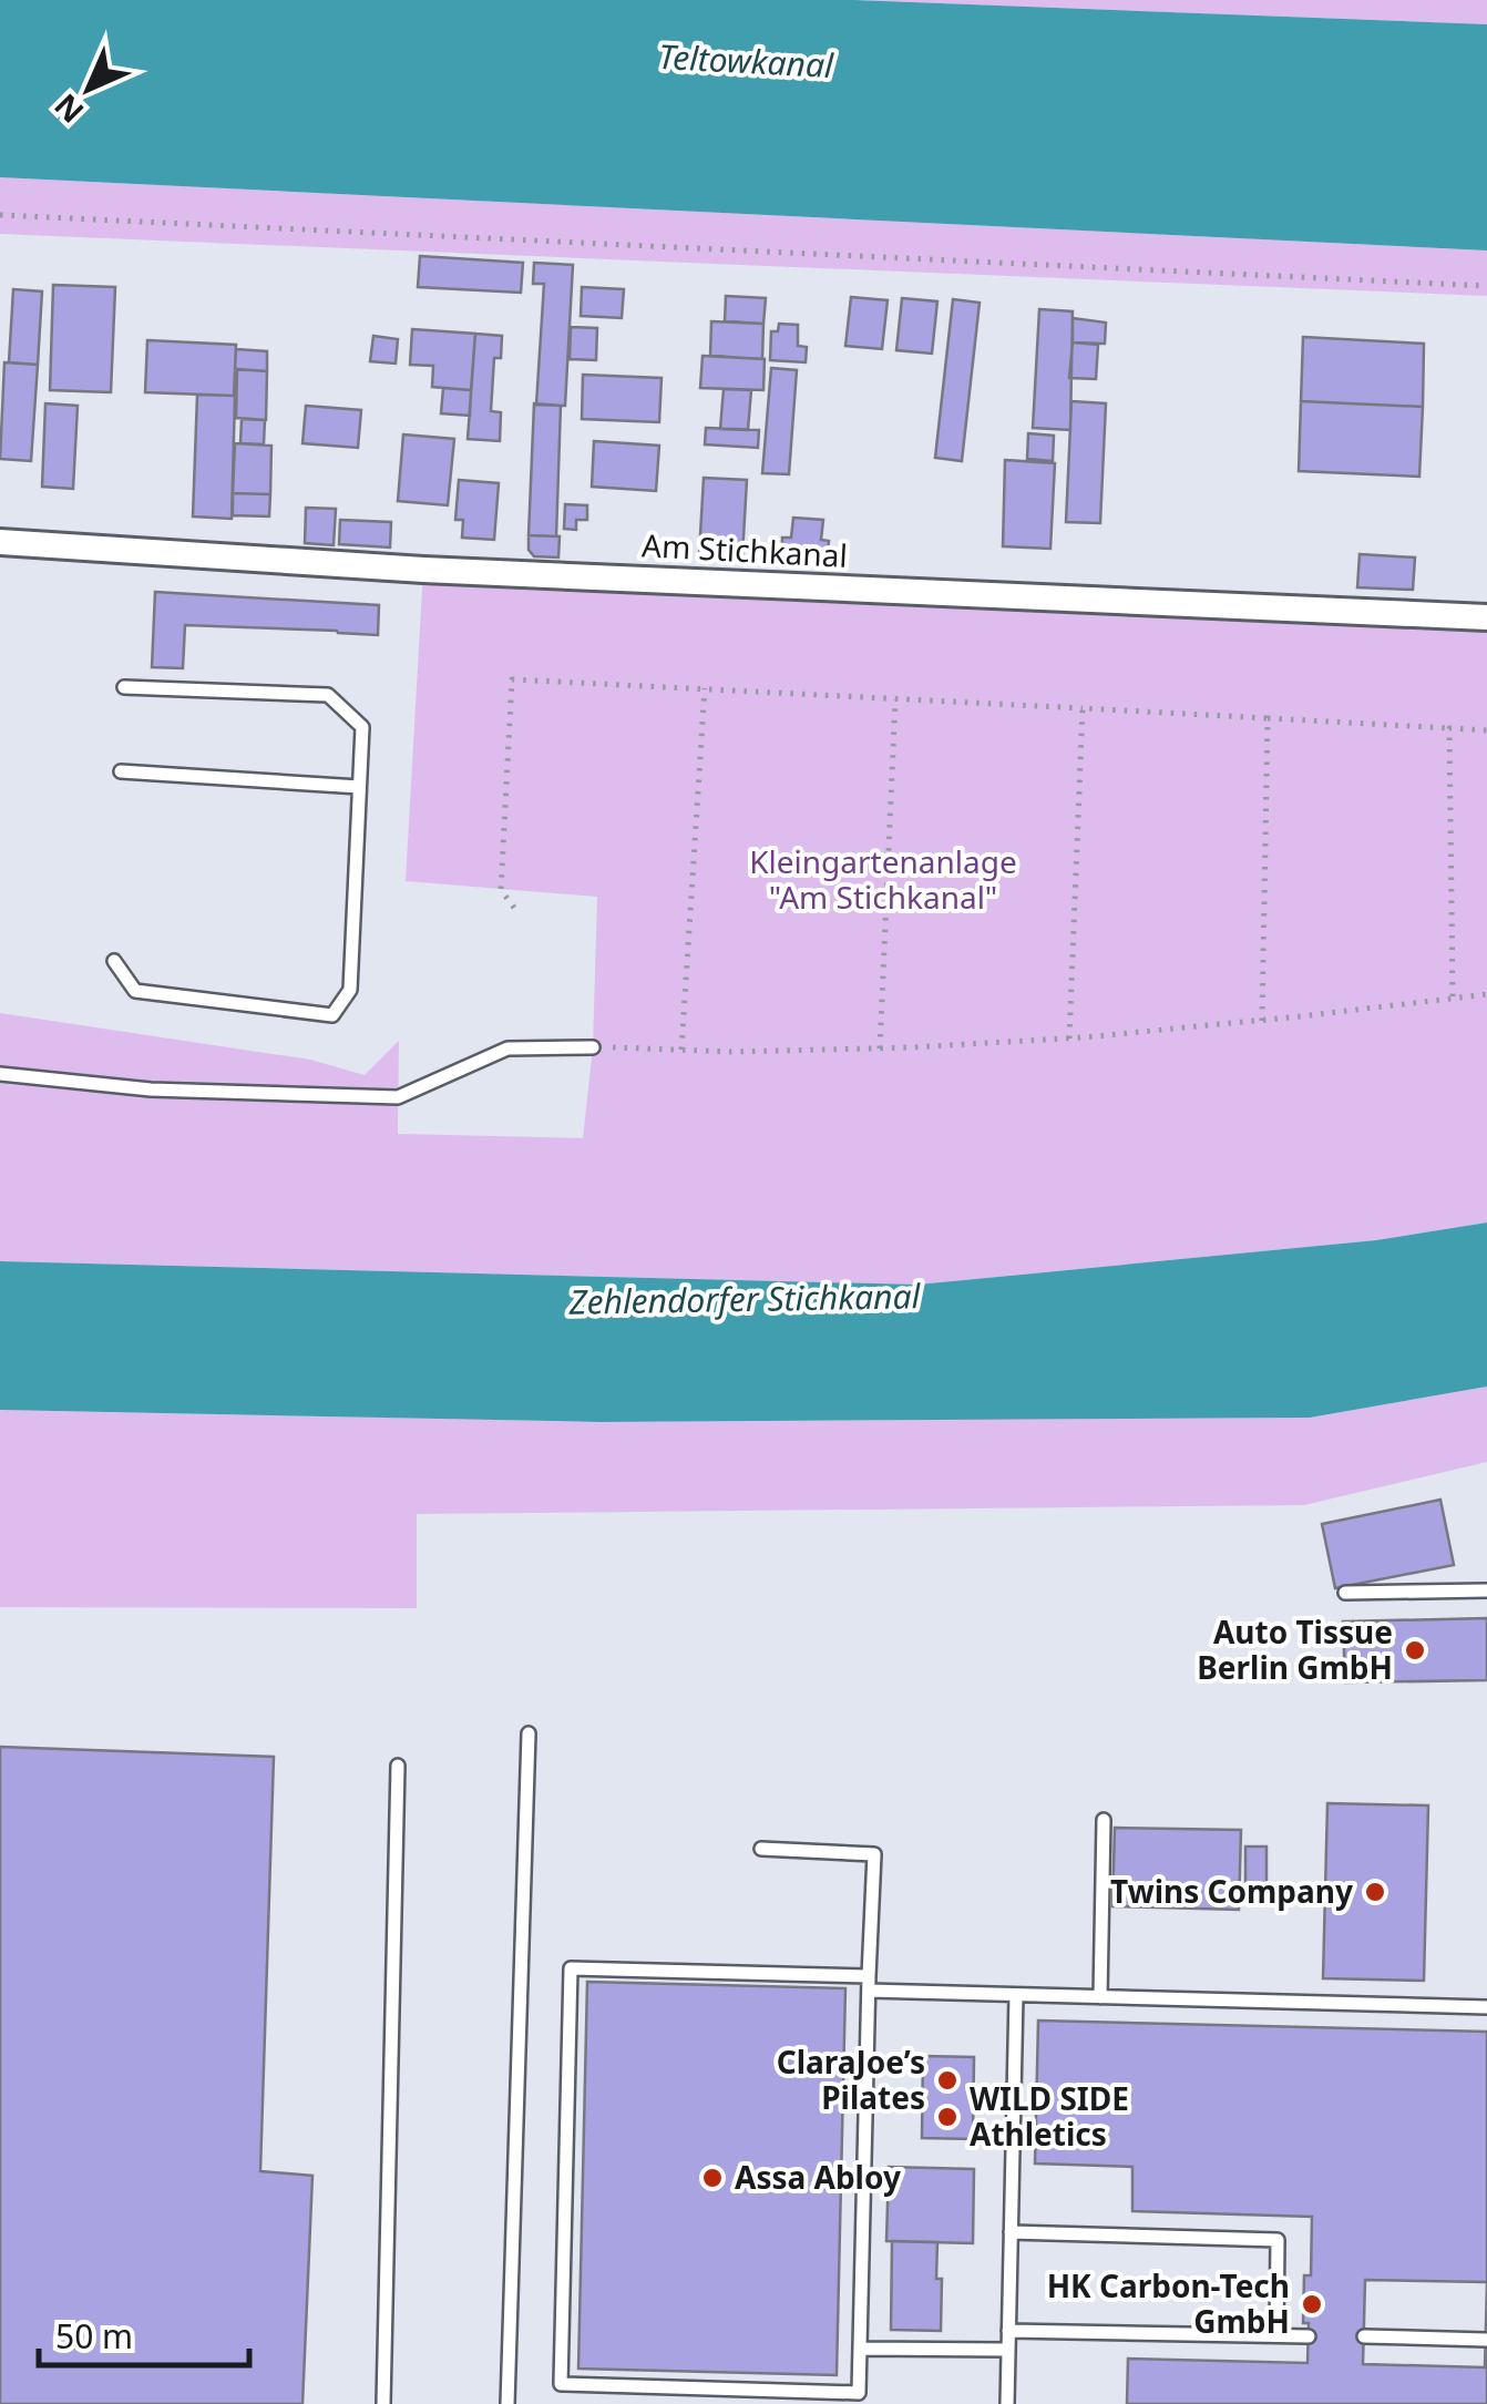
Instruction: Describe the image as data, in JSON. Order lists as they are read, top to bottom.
{
  "streets": {
    "street": ["Am Stichkanal"]
  },
  "water": ["Teltowkanal", "Zehlendorfer Stichkanal"],
  "parks": ["Kleingartenanlage \"Am Stichkanal\""],
  "places": [
    "Auto Tissue Berlin GmbH",
    "Twins Company",
    "ClaraJoe’s Pilates",
    "WILD SIDE Athletics",
    "Assa Abloy",
    "HK Carbon-Tech GmbH"
  ],
  "scale_bar": "50 m",
  "north": "bottom left"
}
